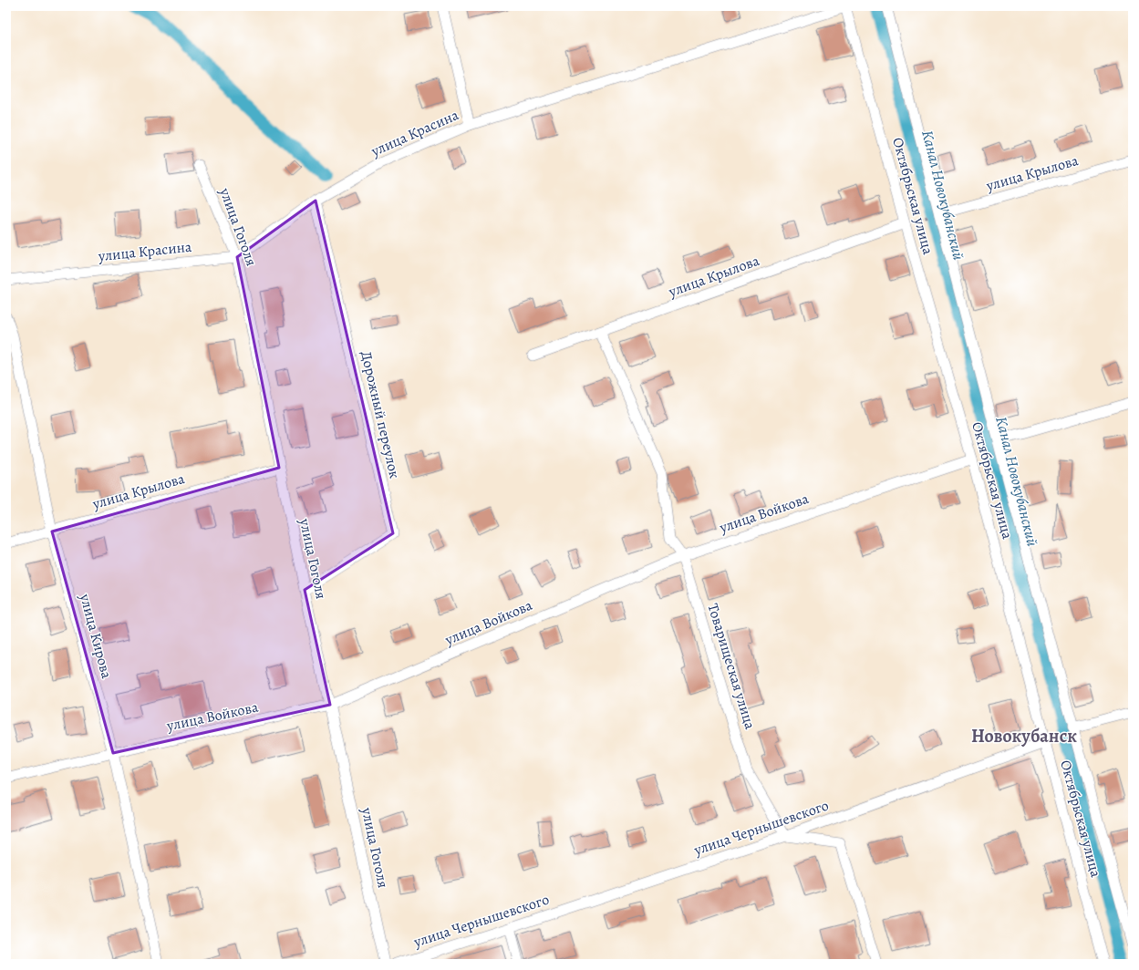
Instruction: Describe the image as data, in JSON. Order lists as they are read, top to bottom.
{
  "streets": {
    "street": [
      "улица Красина",
      "улица Крылова",
      "Октябрьская улица",
      "улица Гоголя",
      "Дорожный переулок",
      "улица Войкова",
      "улица Кирова",
      "Товарищеская улица",
      "улица Чернышевского"
    ]
  },
  "crossings": [
    ["улица Красина", "Октябрьская улица"],
    ["улица Красина", "улица Гоголя"],
    ["улица Красина", "Дорожный переулок"],
    ["улица Крылова", "Октябрьская улица"],
    ["улица Крылова", "улица Гоголя"],
    ["улица Крылова", "улица Кирова"],
    ["улица Крылова", "Товарищеская улица"],
    ["Октябрьская улица", "улица Войкова"],
    ["Октябрьская улица", "улица Чернышевского"],
    ["улица Гоголя", "Дорожный переулок"],
    ["улица Гоголя", "улица Войкова"],
    ["улица Войкова", "улица Кирова"],
    ["улица Войкова", "Товарищеская улица"],
    ["Товарищеская улица", "улица Чернышевского"]
  ],
  "districts": ["Новокубанск"],
  "water": ["Канал Новокубанский"]
}
